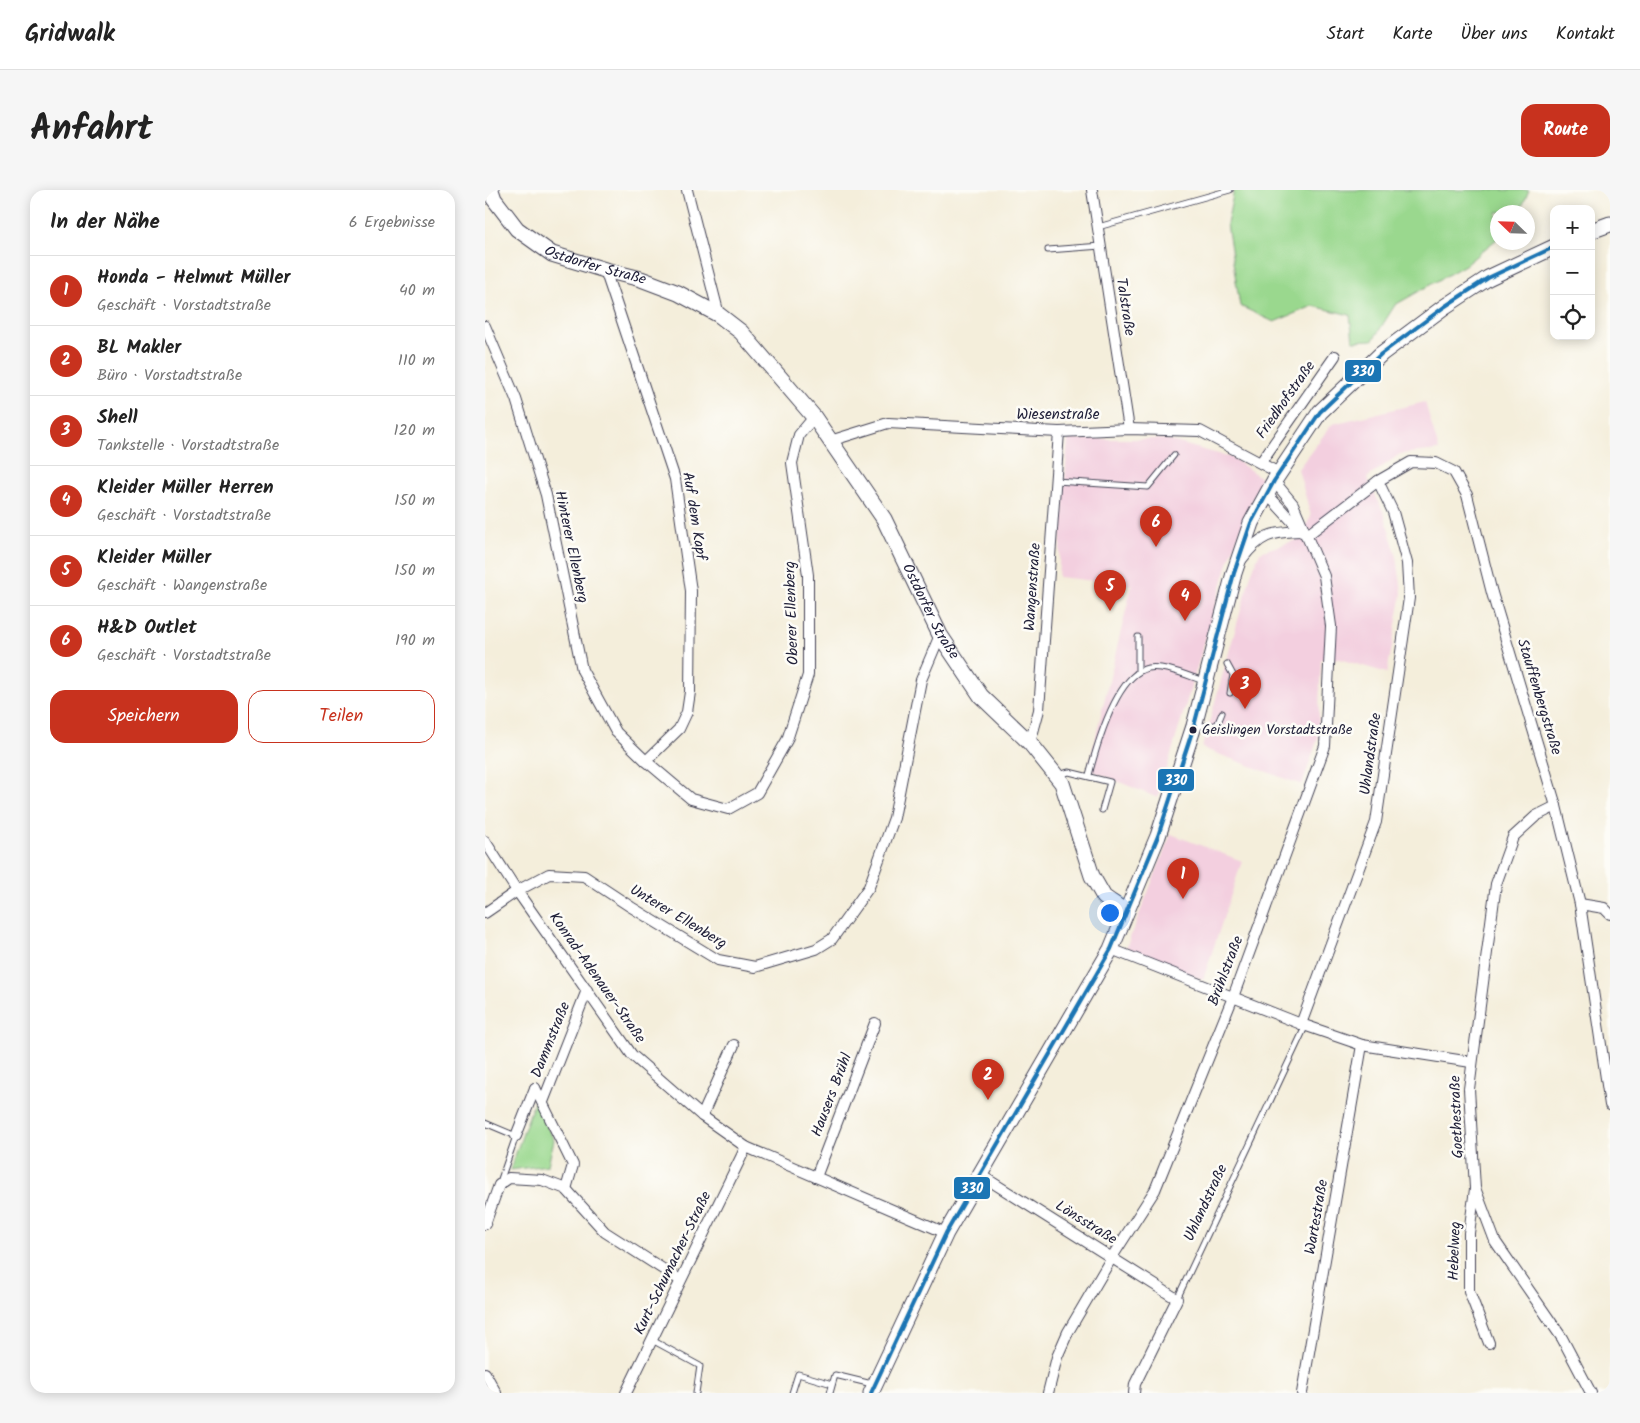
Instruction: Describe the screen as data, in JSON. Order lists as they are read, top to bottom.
{
  "streets": {
    "main road": ["Ostdorfer Straße"],
    "street": [
      "Talstraße",
      "Friedhofstraße",
      "Wiesenstraße",
      "Auf dem Kapf",
      "Hinterer Ellenberg",
      "Wangenstraße",
      "Oberer Ellenberg",
      "Stauffenbergstraße",
      "Uhlandstraße",
      "Unterer Ellenberg",
      "Brühlstraße",
      "Konrad-Adenauer-Straße",
      "Dammstraße",
      "Hausers Brühl",
      "Goethestraße",
      "Wartestraße",
      "Lönsstraße",
      "Hebelweg",
      "Kurt-Schumacher-Straße"
    ]
  },
  "crossings": [
    ["Ostdorfer Straße", "Wiesenstraße"],
    ["Ostdorfer Straße", "Auf dem Kapf"],
    ["Ostdorfer Straße", "Wangenstraße"],
    ["Ostdorfer Straße", "Oberer Ellenberg"],
    ["Ostdorfer Straße", "Unterer Ellenberg"],
    ["Talstraße", "Wiesenstraße"],
    ["Friedhofstraße", "Wiesenstraße"],
    ["Wiesenstraße", "Wangenstraße"],
    ["Wiesenstraße", "Brühlstraße"],
    ["Auf dem Kapf", "Hinterer Ellenberg"],
    ["Auf dem Kapf", "Oberer Ellenberg"],
    ["Hinterer Ellenberg", "Oberer Ellenberg"],
    ["Stauffenbergstraße", "Uhlandstraße"],
    ["Stauffenbergstraße", "Brühlstraße"],
    ["Stauffenbergstraße", "Goethestraße"],
    ["Uhlandstraße", "Lönsstraße"],
    ["Unterer Ellenberg", "Konrad-Adenauer-Straße"],
    ["Brühlstraße", "Lönsstraße"],
    ["Konrad-Adenauer-Straße", "Dammstraße"],
    ["Konrad-Adenauer-Straße", "Hausers Brühl"],
    ["Konrad-Adenauer-Straße", "Kurt-Schumacher-Straße"],
    ["Goethestraße", "Hebelweg"]
  ],
  "places": ["Geislingen Vorstadtstraße"],
  "lines": ["transit line 330"],
  "north": "top left",
  "page": {
    "header": "Gridwalk",
    "nav": [
      "Start",
      "Karte",
      "Über uns",
      "Kontakt"
    ],
    "title": "Anfahrt",
    "buttons": [
      "Route",
      ["Speichern", "Teilen"]
    ],
    "heading": ["In der Nähe", "6 Ergebnisse"],
    "map_buttons": ["+", "−"],
    "list": [
      {
        "mark": "1",
        "name": "Honda - Helmut Müller",
        "note": "Geschäft · Vorstadtstraße",
        "value": "40 m"
      },
      {
        "mark": "2",
        "name": "BL Makler",
        "note": "Büro · Vorstadtstraße",
        "value": "110 m"
      },
      {
        "mark": "3",
        "name": "Shell",
        "note": "Tankstelle · Vorstadtstraße",
        "value": "120 m"
      },
      {
        "mark": "4",
        "name": "Kleider Müller Herren",
        "note": "Geschäft · Vorstadtstraße",
        "value": "150 m"
      },
      {
        "mark": "5",
        "name": "Kleider Müller",
        "note": "Geschäft · Wangenstraße",
        "value": "150 m"
      },
      {
        "mark": "6",
        "name": "H&D Outlet",
        "note": "Geschäft · Vorstadtstraße",
        "value": "190 m"
      }
    ],
    "pins": [
      "6",
      "5",
      "4",
      "3",
      "1",
      "2"
    ]
  }
}
